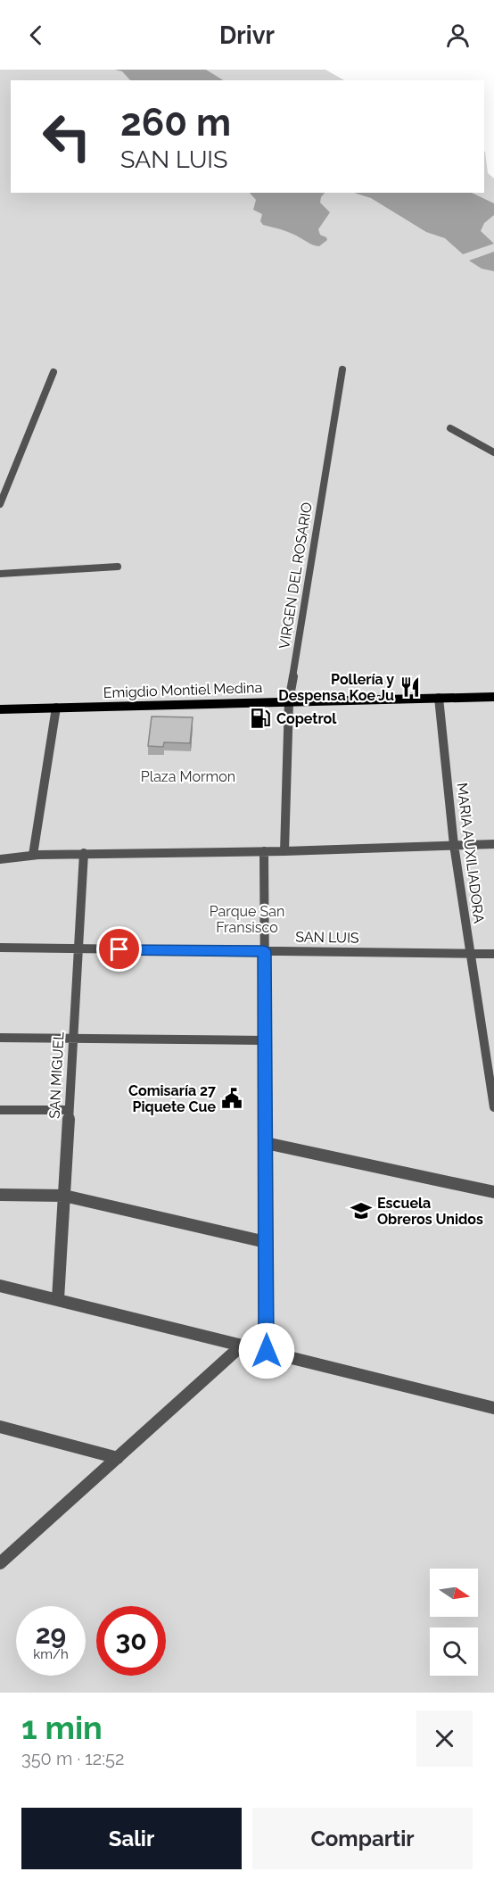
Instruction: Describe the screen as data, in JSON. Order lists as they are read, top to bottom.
{
  "streets": {
    "main road": ["Emigdio Montiel Medina"],
    "street": [
      "VIRGEN DEL ROSARIO",
      "MARIA AUXILIADORA",
      "SAN LUIS",
      "SAN MIGUEL"
    ]
  },
  "crossings": [
    ["VIRGEN DEL ROSARIO", "Emigdio Montiel Medina"],
    ["Emigdio Montiel Medina", "MARIA AUXILIADORA"],
    ["MARIA AUXILIADORA", "SAN LUIS"],
    ["SAN LUIS", "SAN MIGUEL"]
  ],
  "parks": ["Plaza Mormon", "Parque San Fransisco"],
  "places": {
    "restaurant": ["Pollería y Despensa Koe Ju"],
    "fuel station": ["Copetrol"],
    "public building": ["Comisaría 27 Piquete Cue"],
    "school or university": ["Escuela Obreros Unidos"]
  },
  "north": "right",
  "page": {
    "header": "Drivr",
    "turn": ["260 m", "SAN LUIS"],
    "speed": "29 km/h",
    "limit": "30",
    "heading": ["1 min", "350 m · 12:52"],
    "buttons": ["Salir", "Compartir"]
  }
}
